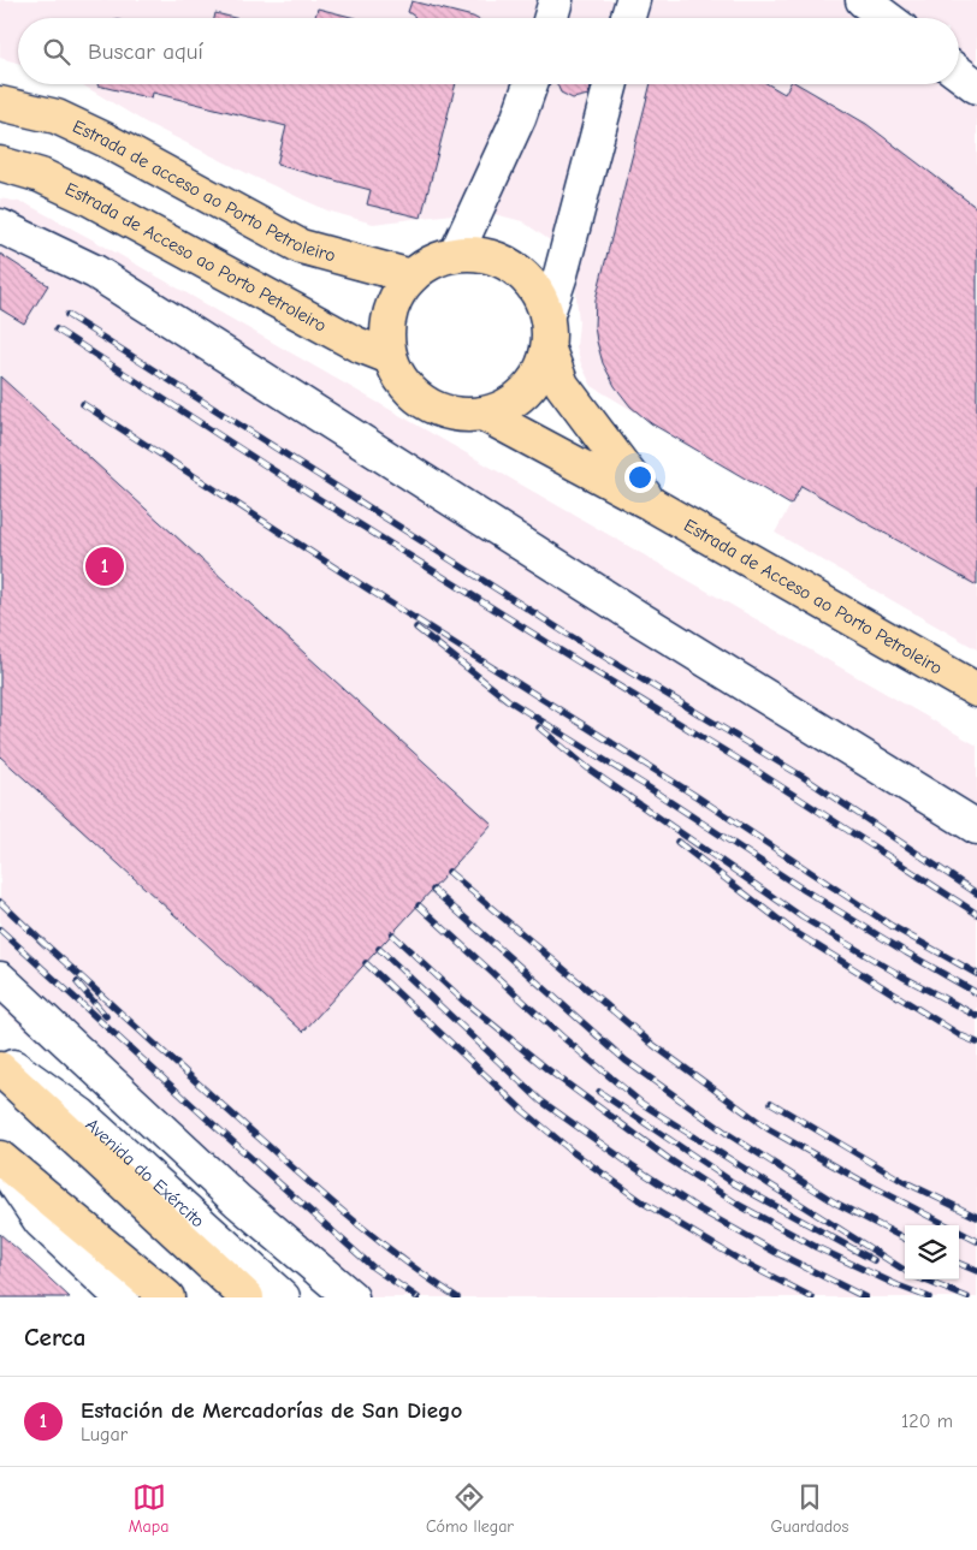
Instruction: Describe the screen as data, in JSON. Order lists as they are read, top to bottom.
{
  "streets": {
    "main road": ["Estrada de acceso ao Porto Petroleiro", "Estrada de Acceso ao Porto Petroleiro", "Avenida do Exército"]
  },
  "crossings": [
    ["Estrada de acceso ao Porto Petroleiro", "Estrada de Acceso ao Porto Petroleiro"]
  ],
  "page": {
    "search": "Buscar aquí",
    "pins": "1",
    "heading": "Cerca",
    "list": [
      {
        "mark": "1",
        "name": "Estación de Mercadorías de San Diego",
        "note": "Lugar",
        "value": "120 m"
      }
    ],
    "nav": ["Mapa", "Cómo llegar", "Guardados"]
  }
}
